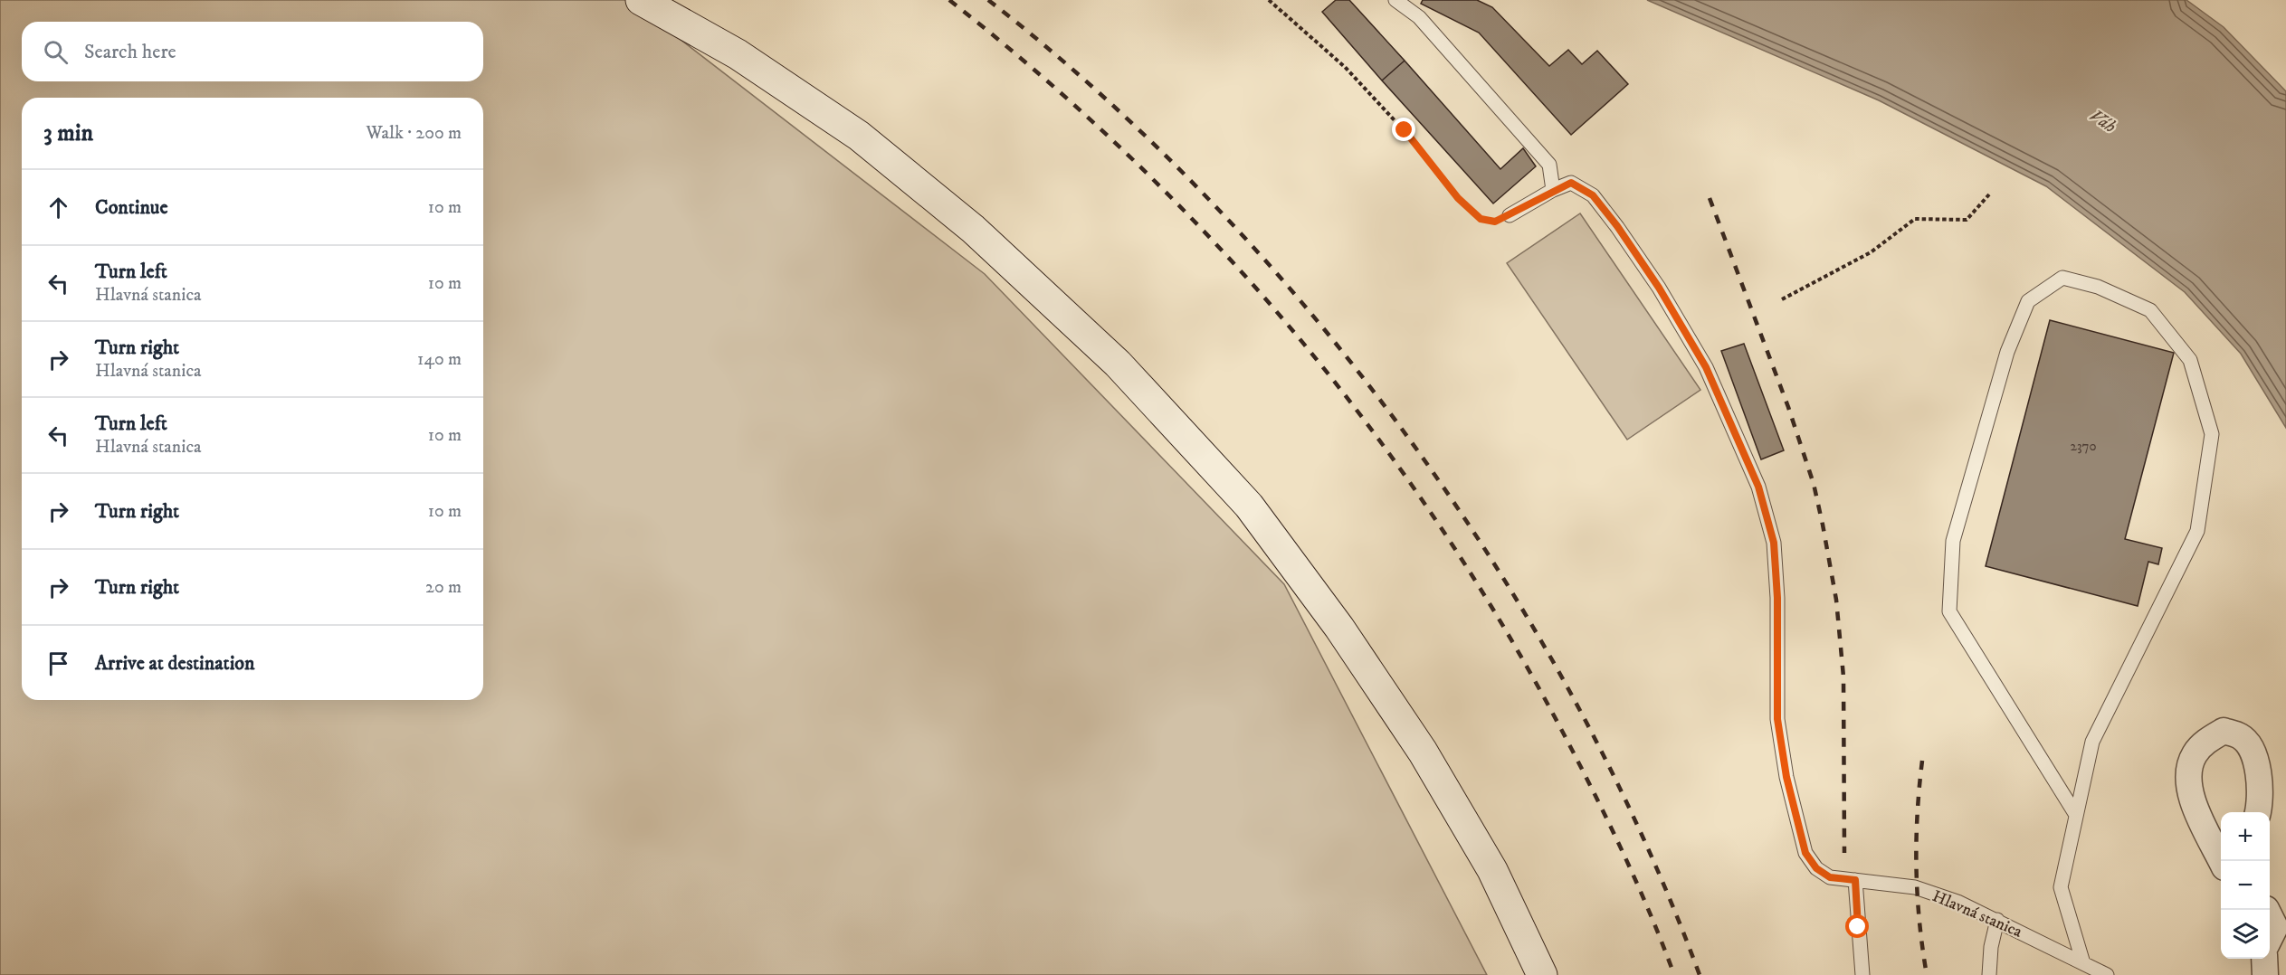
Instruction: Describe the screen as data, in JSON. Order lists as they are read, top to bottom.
{
  "streets": {
    "lane": ["Hlavná stanica"]
  },
  "water": ["Váh"],
  "house_numbers": ["2370"],
  "page": {
    "search": "Search here",
    "heading": ["3 min", "Walk · 200 m"],
    "list": [
      ["Continue", "10 m"],
      ["Turn left", "Hlavná stanica", "10 m"],
      ["Turn right", "Hlavná stanica", "140 m"],
      ["Turn left", "Hlavná stanica", "10 m"],
      ["Turn right", "10 m"],
      ["Turn right", "20 m"],
      "Arrive at destination"
    ],
    "map_buttons": ["+", "−"]
  }
}
